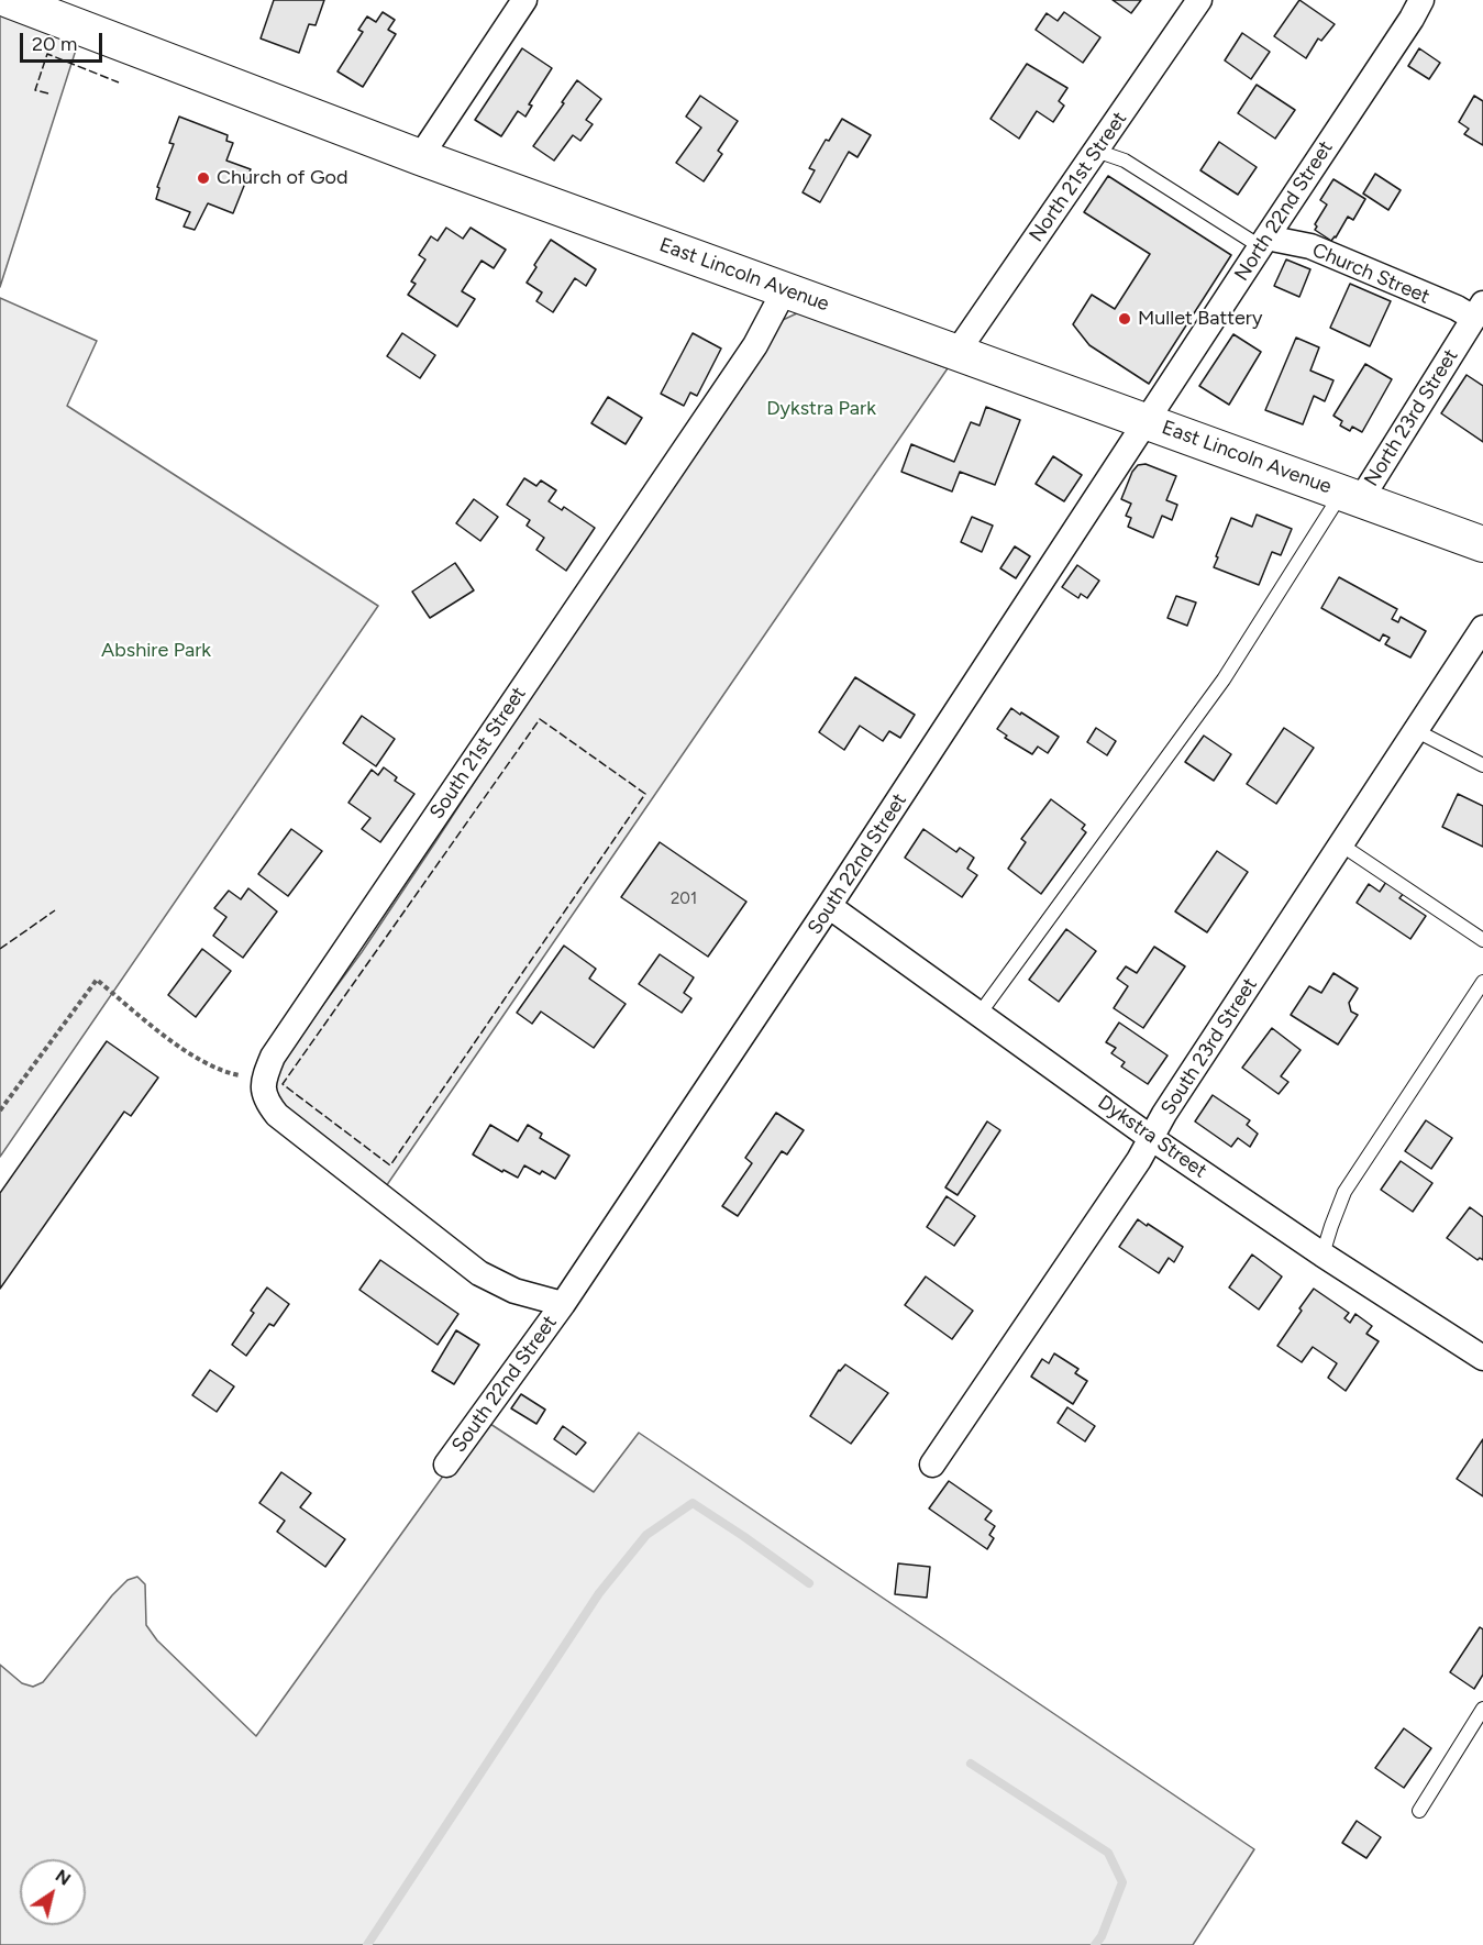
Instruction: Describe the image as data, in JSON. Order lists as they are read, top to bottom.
{
  "streets": {
    "main road": ["East Lincoln Avenue"],
    "street": [
      "North 21st Street",
      "North 22nd Street",
      "Church Street",
      "North 23rd Street",
      "South 21st Street",
      "South 22nd Street",
      "South 23rd Street",
      "Dykstra Street"
    ]
  },
  "crossings": [
    ["North 21st Street", "East Lincoln Avenue"],
    ["North 22nd Street", "Church Street"],
    ["North 22nd Street", "East Lincoln Avenue"],
    ["North 22nd Street", "South 22nd Street"],
    ["Church Street", "North 23rd Street"],
    ["East Lincoln Avenue", "North 23rd Street"],
    ["East Lincoln Avenue", "South 21st Street"],
    ["East Lincoln Avenue", "South 22nd Street"],
    ["South 21st Street", "South 22nd Street"],
    ["South 22nd Street", "Dykstra Street"],
    ["South 23rd Street", "Dykstra Street"]
  ],
  "parks": ["Dykstra Park", "Abshire Park"],
  "places": ["Church of God", "Mullet Battery"],
  "house_numbers": ["201"],
  "scale_bar": "20 m",
  "north": "top right"
}
